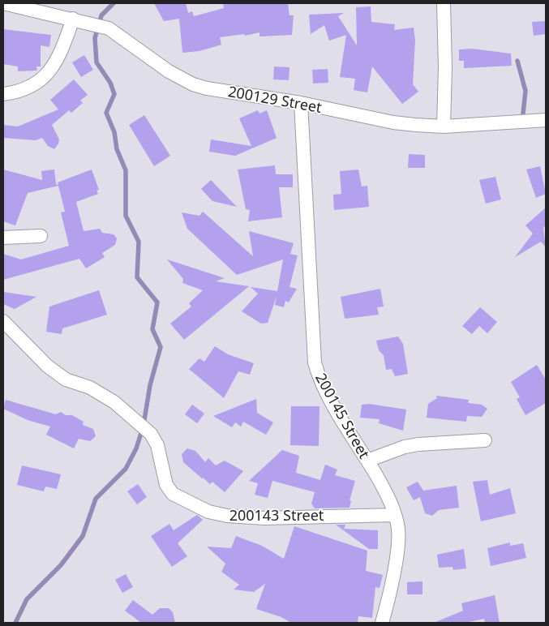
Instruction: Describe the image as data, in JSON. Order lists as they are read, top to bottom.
{
  "streets": {
    "street": ["200129 Street", "200145 Street", "200143 Street"]
  },
  "crossings": [
    ["200129 Street", "200145 Street"],
    ["200145 Street", "200143 Street"]
  ]
}
